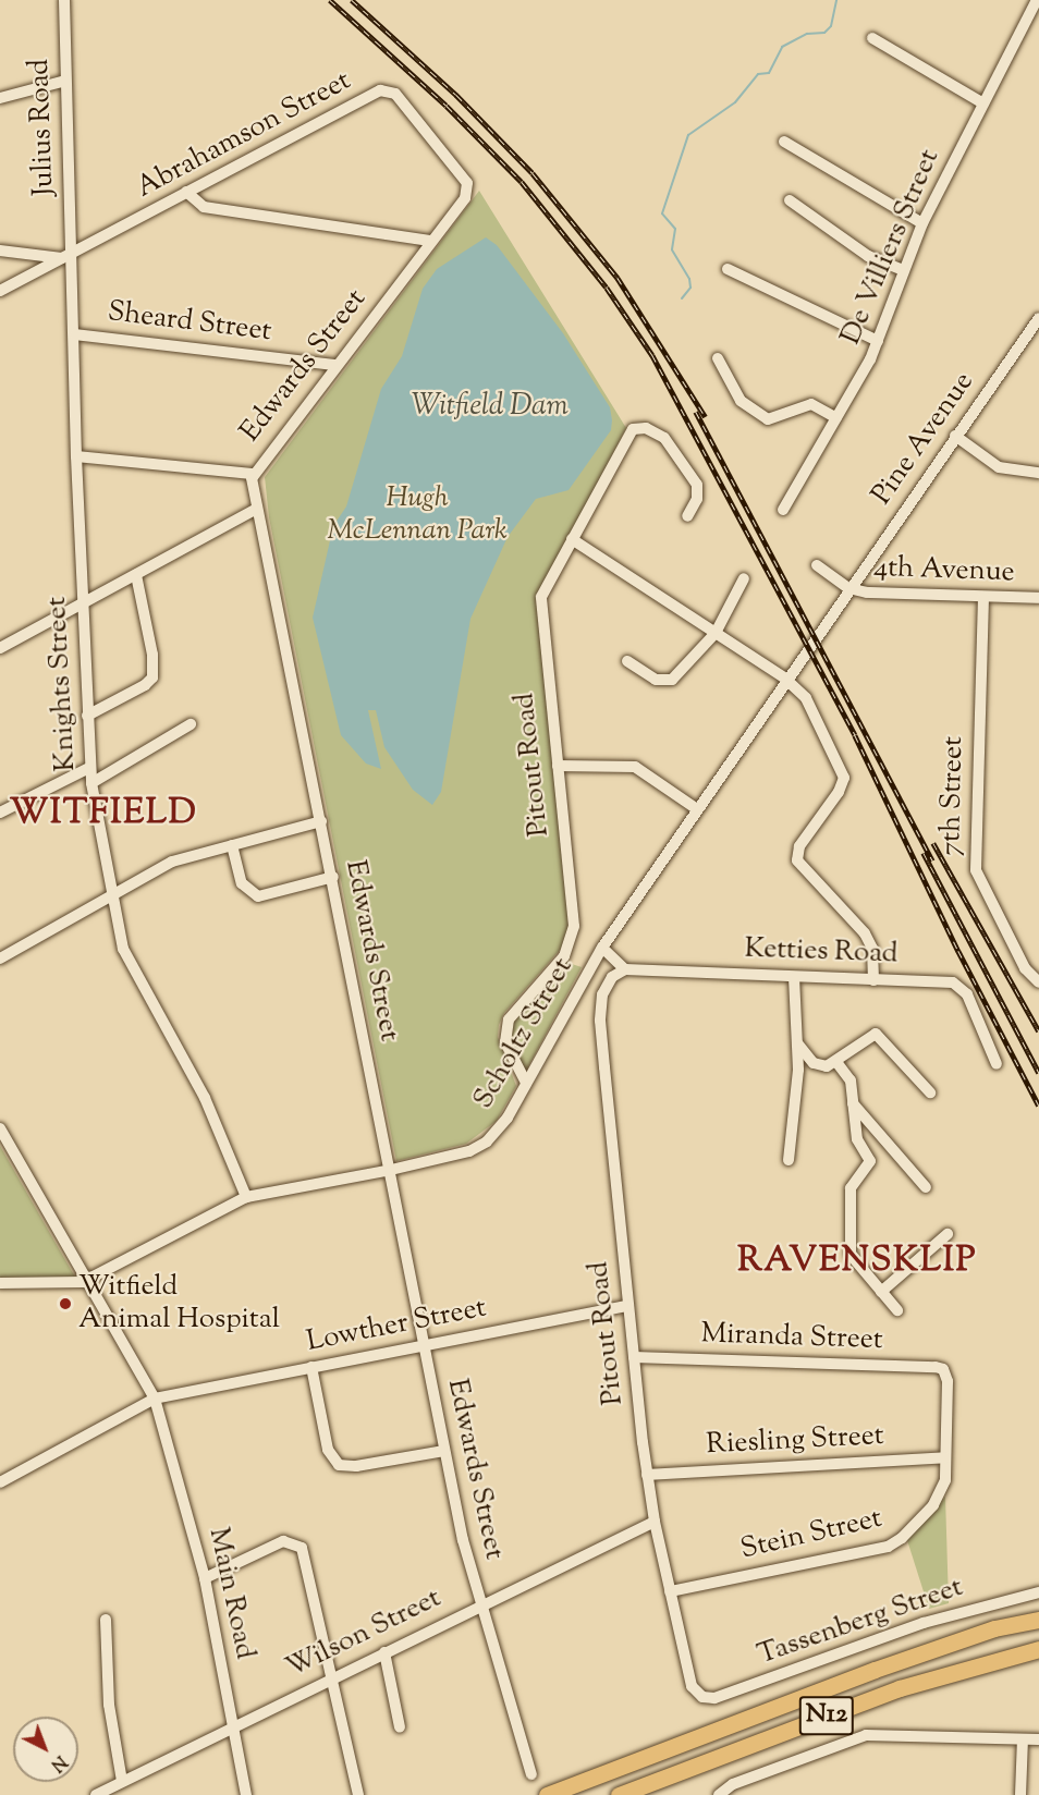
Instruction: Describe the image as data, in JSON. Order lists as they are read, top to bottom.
{
  "streets": {
    "highway": ["N12"],
    "street": [
      "Julius Road",
      "Abrahamson Street",
      "De Villiers Street",
      "Sheard Street",
      "Edwards Street",
      "Pine Avenue",
      "4th Avenue",
      "Knights Street",
      "Pitout Road",
      "7th Street",
      "Ketties Road",
      "Scholtz Street",
      "Lowther Street",
      "Miranda Street",
      "Riesling Street",
      "Stein Street",
      "Main Road",
      "Tassenberg Street",
      "Wilson Street"
    ]
  },
  "crossings": [
    ["Julius Road", "Abrahamson Street"],
    ["Julius Road", "Knights Street"],
    ["Abrahamson Street", "Edwards Street"],
    ["Abrahamson Street", "Knights Street"],
    ["Sheard Street", "Edwards Street"],
    ["Sheard Street", "Knights Street"],
    ["Edwards Street", "Scholtz Street"],
    ["Edwards Street", "Lowther Street"],
    ["Edwards Street", "Wilson Street"],
    ["Pine Avenue", "4th Avenue"],
    ["Pine Avenue", "Scholtz Street"],
    ["4th Avenue", "7th Street"],
    ["4th Avenue", "Scholtz Street"],
    ["Knights Street", "Scholtz Street"],
    ["Pitout Road", "Ketties Road"],
    ["Pitout Road", "Scholtz Street"],
    ["Pitout Road", "Lowther Street"],
    ["Pitout Road", "Miranda Street"],
    ["Pitout Road", "Riesling Street"],
    ["Pitout Road", "Stein Street"],
    ["Pitout Road", "Tassenberg Street"],
    ["Pitout Road", "Wilson Street"],
    ["Scholtz Street", "Main Road"],
    ["Lowther Street", "Main Road"],
    ["Miranda Street", "Stein Street"],
    ["Riesling Street", "Stein Street"],
    ["Main Road", "Wilson Street"]
  ],
  "districts": ["WITFIELD", "RAVENSKLIP"],
  "water": ["Witfield Dam"],
  "parks": ["Hugh McLennan Park"],
  "places": ["Witfield Animal Hospital"],
  "north": "bottom right"
}
